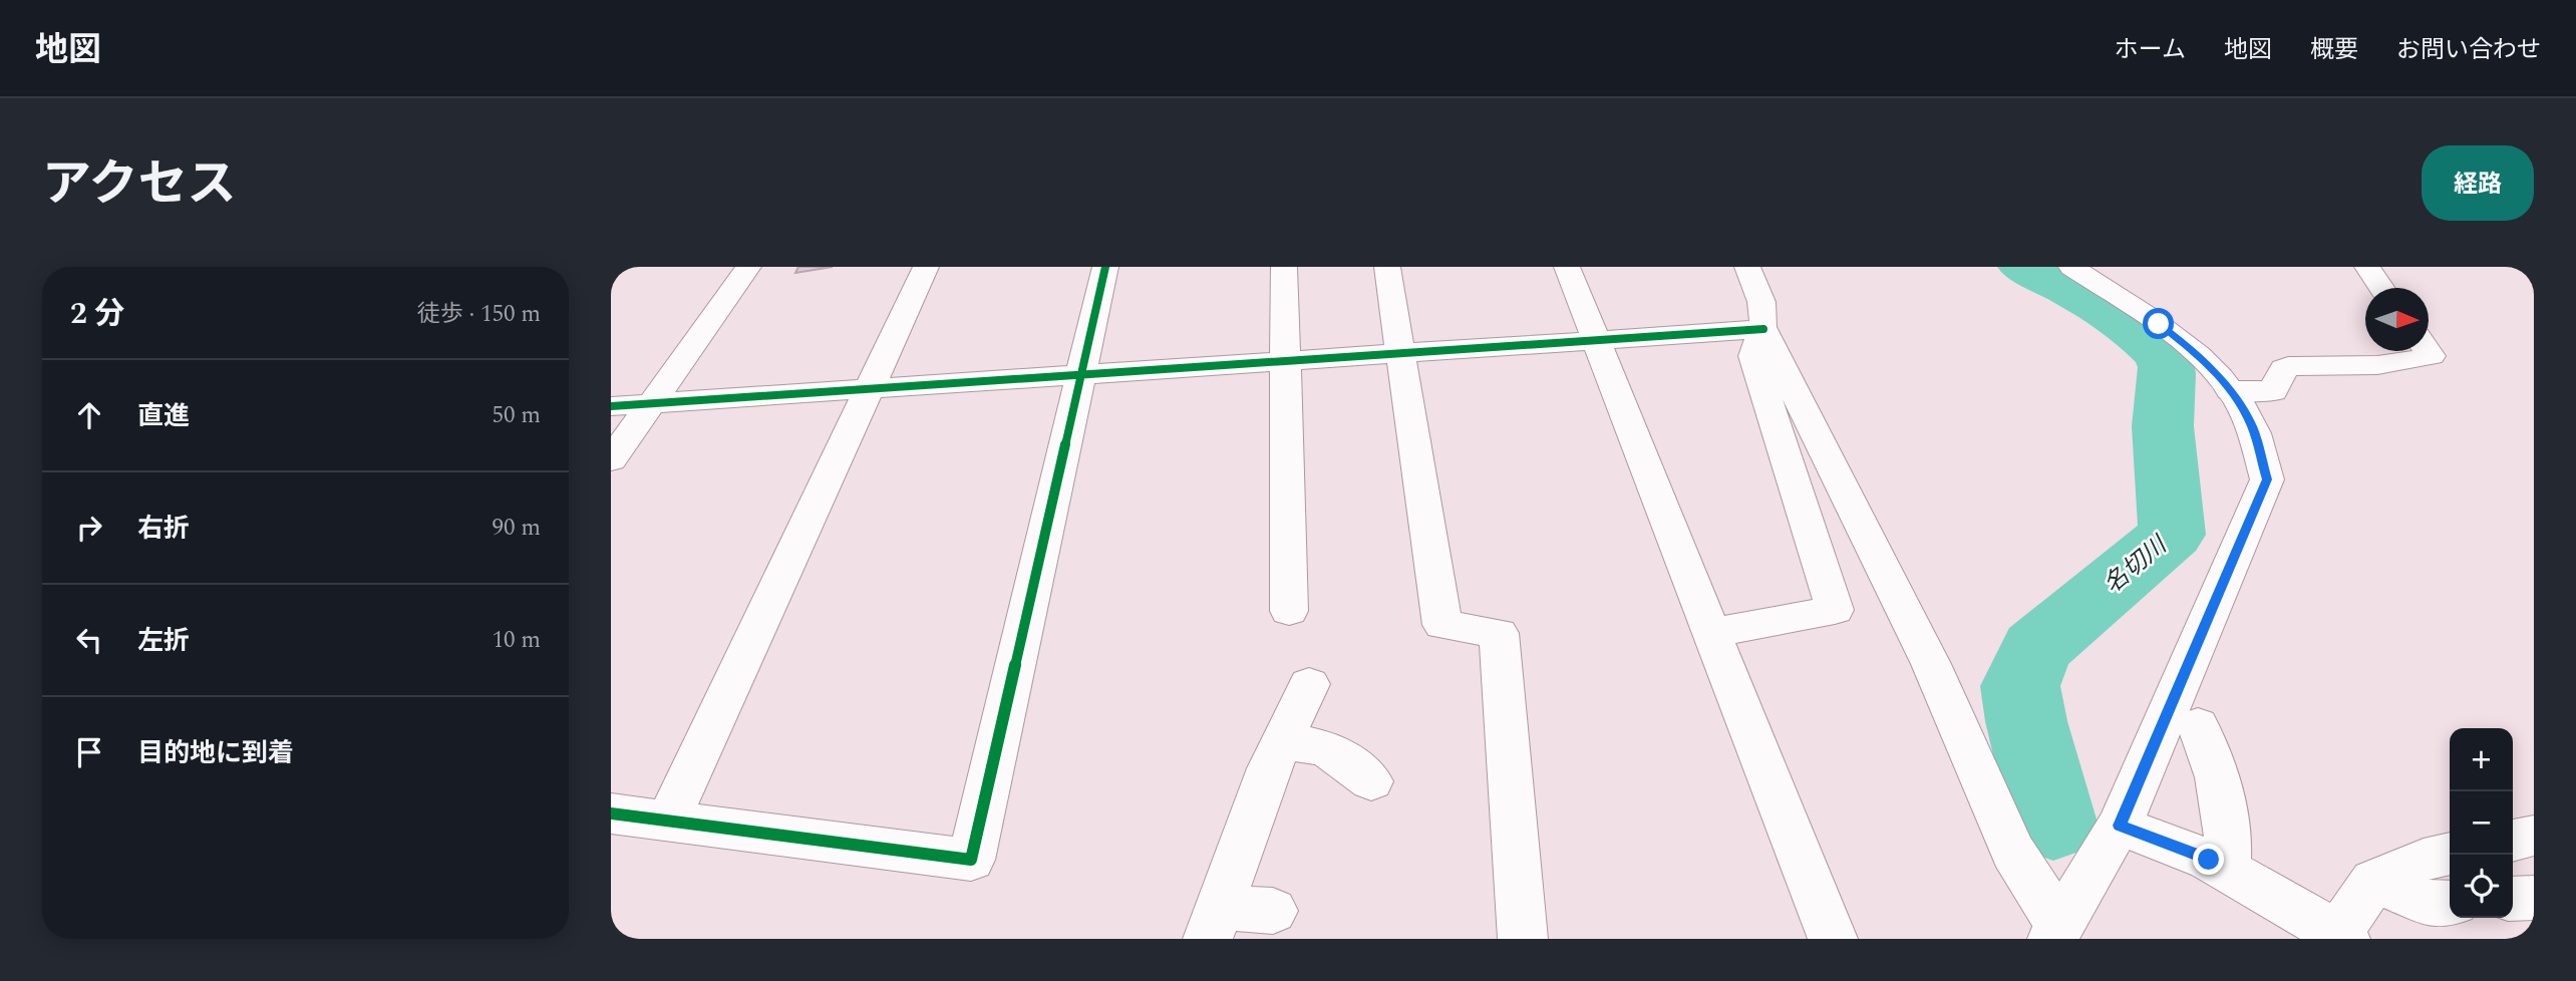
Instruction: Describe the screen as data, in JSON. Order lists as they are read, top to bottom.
{
  "water": ["名切川"],
  "north": "right",
  "page": {
    "header": "地図",
    "nav": [
      "ホーム",
      "地図",
      "概要",
      "お問い合わせ"
    ],
    "title": "アクセス",
    "buttons": "経路",
    "heading": ["2 分", "徒歩 · 150 m"],
    "list": [
      ["直進", "50 m"],
      ["右折", "90 m"],
      ["左折", "10 m"],
      "目的地に到着"
    ],
    "map_buttons": ["+", "−"]
  }
}
